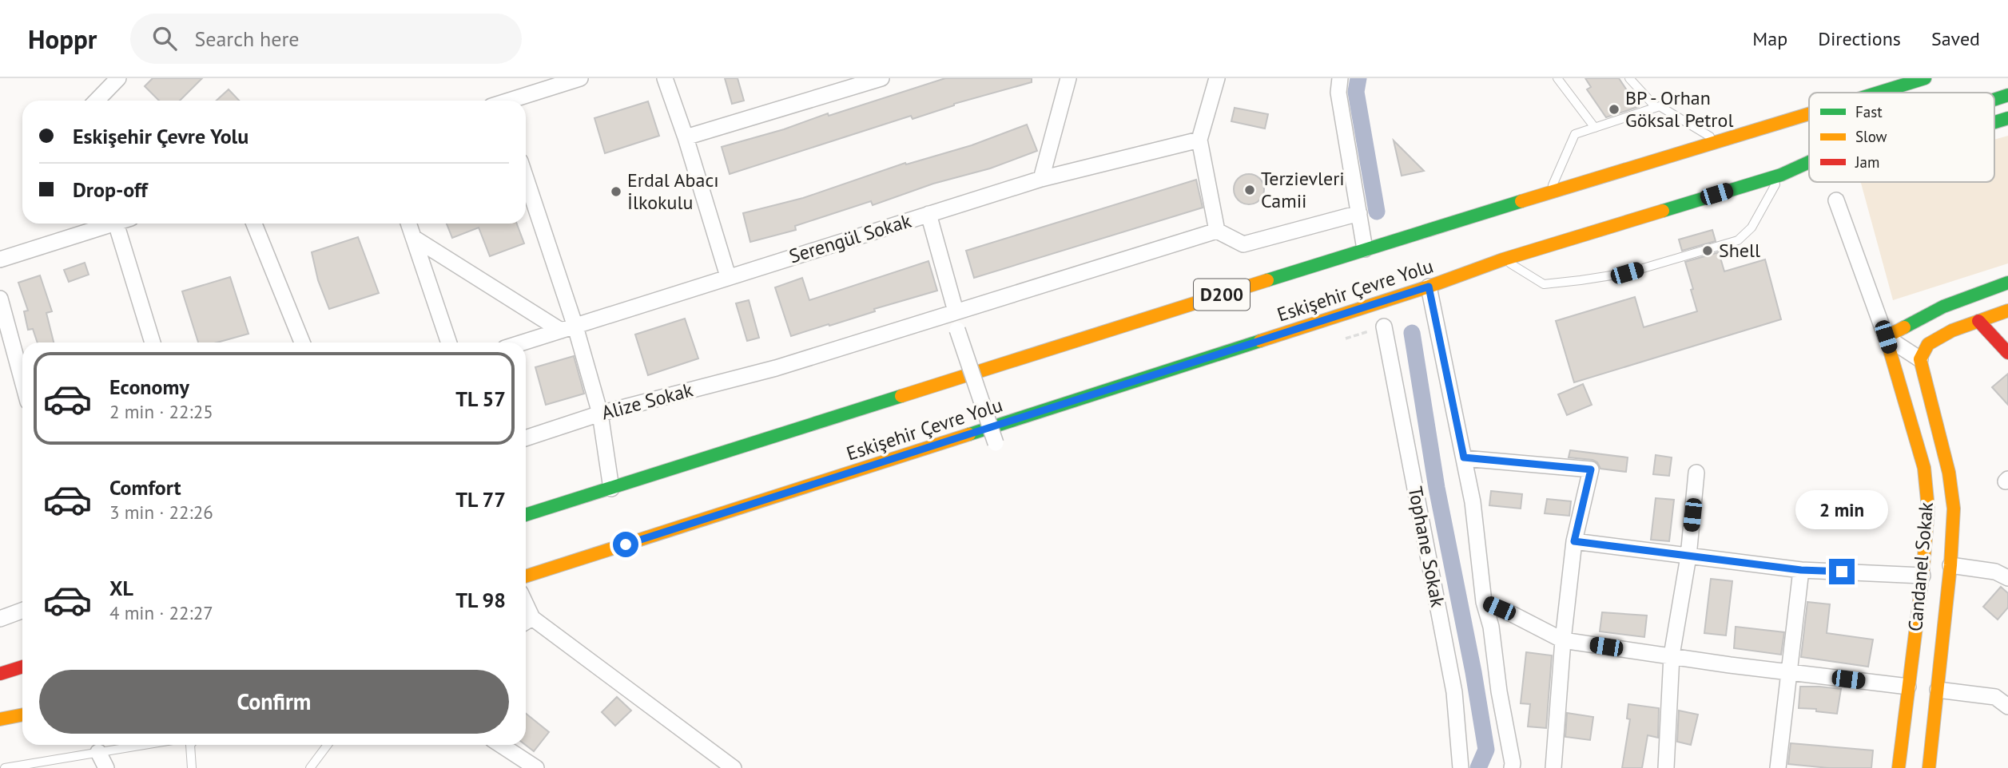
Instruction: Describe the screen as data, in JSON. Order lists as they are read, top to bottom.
{
  "streets": {
    "main road": ["Eskişehir Çevre Yolu", "D200", "Candanel Sokak"],
    "street": ["Serengül Sokak", "Alize Sokak", "Tophane Sokak"]
  },
  "places": [
    "BP - Orhan Göksal Petrol",
    "Terzievleri Camii",
    "Erdal Abacı İlkokulu",
    "Shell"
  ],
  "legend": ["Fast", "Slow", "Jam"],
  "page": {
    "header": "Hoppr",
    "search": "Search here",
    "nav": ["Map", "Directions", "Saved"],
    "banner": ["Eskişehir Çevre Yolu", "Drop-off"],
    "list": [
      {
        "name": "Economy",
        "note": "2 min · 22:25",
        "value": "TL 57"
      },
      {
        "name": "Comfort",
        "note": "3 min · 22:26",
        "value": "TL 77"
      },
      {
        "name": "XL",
        "note": "4 min · 22:27",
        "value": "TL 98"
      }
    ],
    "bubble": "2 min",
    "buttons": "Confirm"
  }
}
